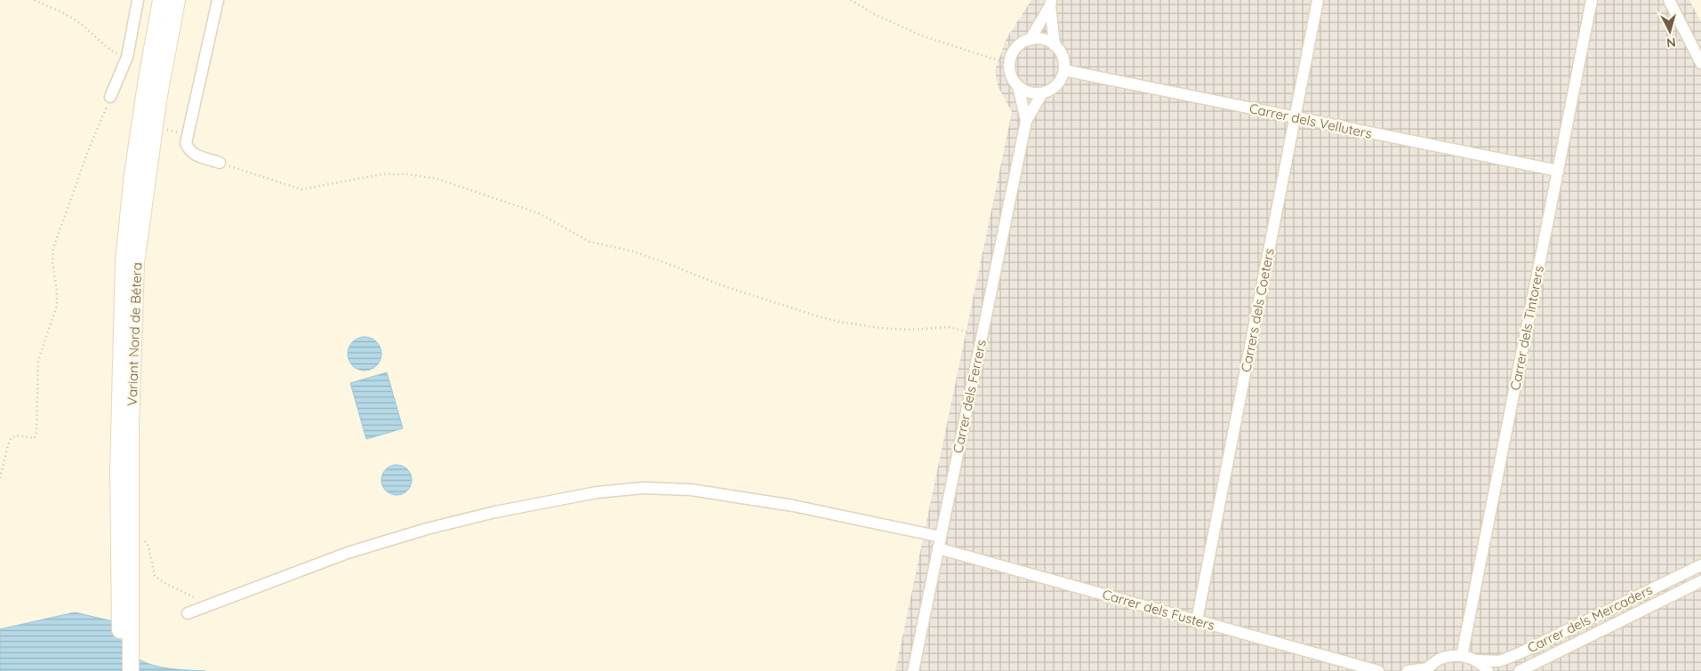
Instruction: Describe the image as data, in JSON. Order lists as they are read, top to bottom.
{
  "streets": {
    "main road": ["Variant Nord de Bétera"],
    "street": [
      "Carrer dels Velluters",
      "Carrers dels Coeters",
      "Carrer dels Tintorers",
      "Carrer dels Ferrers",
      "Carrer dels Fusters",
      "Carrer dels Mercaders"
    ]
  },
  "crossings": [
    ["Carrer dels Velluters", "Carrers dels Coeters"],
    ["Carrer dels Velluters", "Carrer dels Tintorers"],
    ["Carrer dels Velluters", "Carrer dels Ferrers"],
    ["Carrers dels Coeters", "Carrer dels Fusters"],
    ["Carrer dels Ferrers", "Carrer dels Fusters"]
  ],
  "north": "bottom"
}
